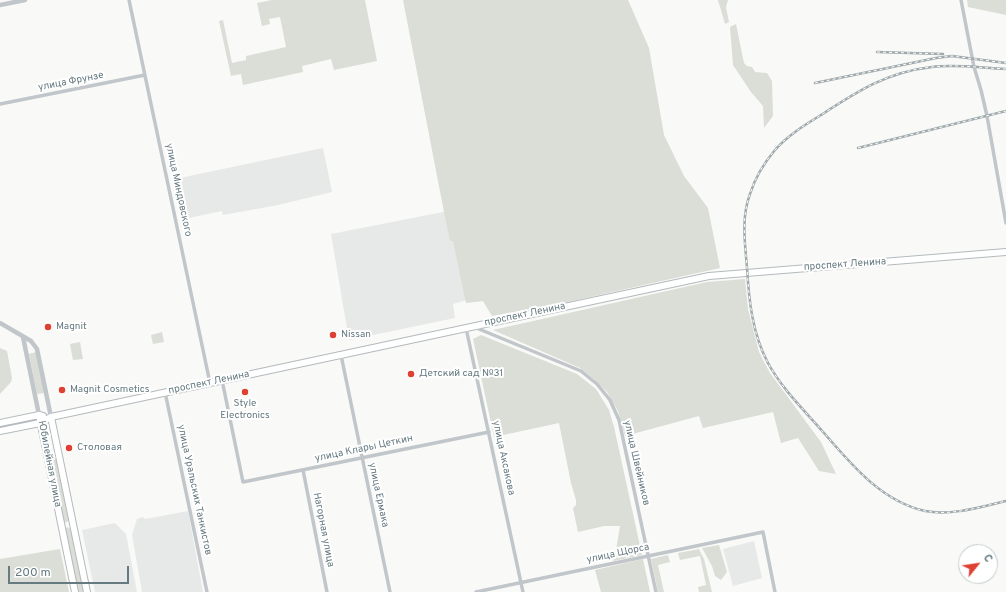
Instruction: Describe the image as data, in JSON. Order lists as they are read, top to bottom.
{
  "streets": {
    "main road": ["проспект Ленина", "Юбилейная улица"],
    "street": [
      "улица Фрунзе",
      "улица Миндовского",
      "улица Клары Цеткин",
      "улица Аксакова",
      "улица Швейников",
      "улица Уральских Танкистов",
      "улица Ермака",
      "Нагорная улица",
      "улица Щорса"
    ]
  },
  "crossings": [
    ["улица Фрунзе", "улица Миндовского"],
    ["улица Миндовского", "проспект Ленина"],
    ["проспект Ленина", "улица Клары Цеткин"],
    ["проспект Ленина", "улица Аксакова"],
    ["проспект Ленина", "улица Швейников"],
    ["проспект Ленина", "Юбилейная улица"],
    ["проспект Ленина", "улица Уральских Танкистов"],
    ["проспект Ленина", "улица Ермака"],
    ["улица Клары Цеткин", "улица Аксакова"],
    ["улица Клары Цеткин", "улица Ермака"],
    ["улица Клары Цеткин", "Нагорная улица"],
    ["улица Аксакова", "улица Швейников"],
    ["улица Аксакова", "улица Щорса"],
    ["улица Швейников", "улица Щорса"]
  ],
  "places": [
    "Magnit",
    "Nissan",
    "Детский сад №31",
    "Magnit Cosmetics",
    "Style Electronics",
    "Столовая"
  ],
  "scale_bar": "200 m",
  "north": "top right"
}
